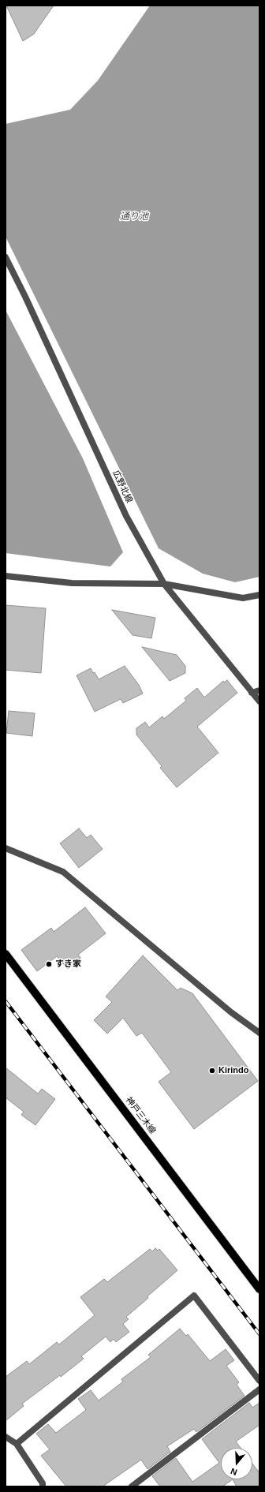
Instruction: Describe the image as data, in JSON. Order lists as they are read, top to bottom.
{
  "streets": {
    "main road": ["神戸三木線"],
    "street": ["広野北線"]
  },
  "water": ["通り池"],
  "places": ["すき家", "Kirindo"],
  "north": "bottom"
}
